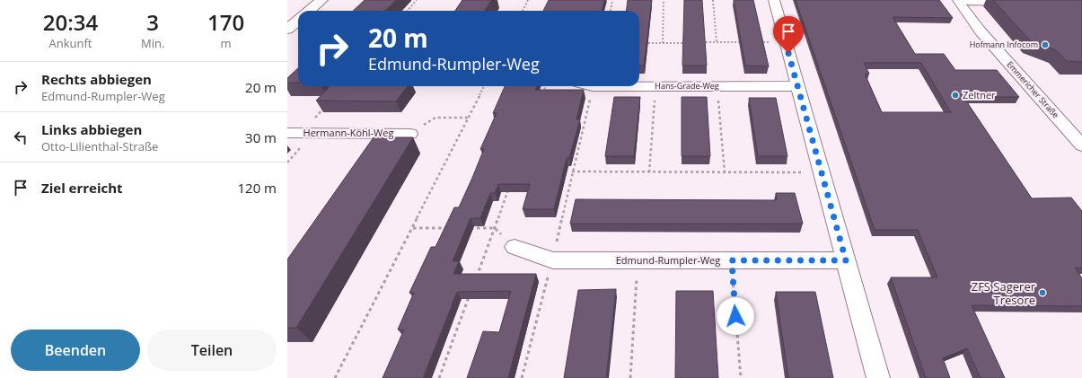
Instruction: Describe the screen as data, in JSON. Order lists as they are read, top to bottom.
{
  "streets": {
    "street": [
      "Hans-Grade-Weg",
      "Emmericher Straße",
      "Hermann-Köhl-Weg",
      "Edmund-Rumpler-Weg"
    ]
  },
  "places": ["Hofmann Infocom", "Zeltner", "ZFS Sagerer Tresore"],
  "page": {
    "eta": [
      "20:34",
      "Ankunft",
      "3",
      "Min.",
      "170",
      "m"
    ],
    "turn": ["20 m", "Edmund-Rumpler-Weg"],
    "list": [
      {
        "name": "Rechts abbiegen",
        "note": "Edmund-Rumpler-Weg",
        "value": "20 m"
      },
      {
        "name": "Links abbiegen",
        "note": "Otto-Lilienthal-Straße",
        "value": "30 m"
      },
      {
        "name": "Ziel erreicht",
        "value": "120 m"
      }
    ],
    "buttons": ["Beenden", "Teilen"]
  }
}
